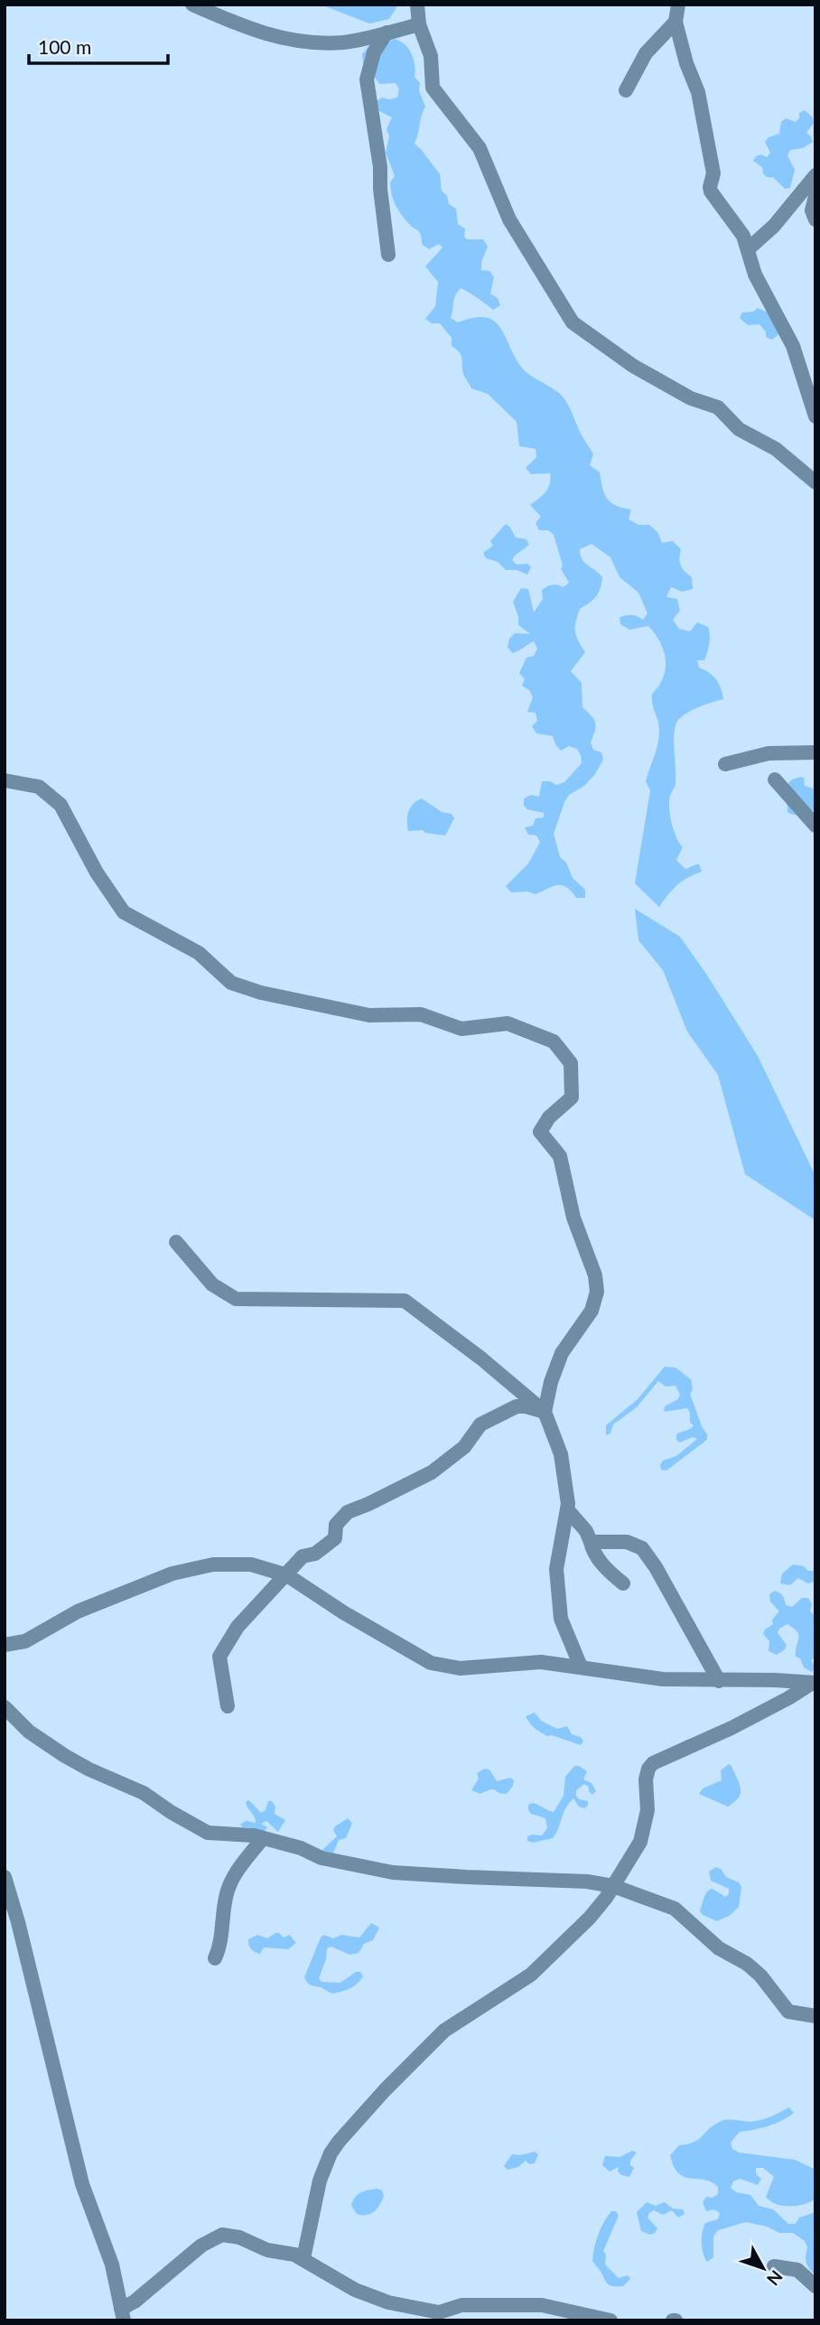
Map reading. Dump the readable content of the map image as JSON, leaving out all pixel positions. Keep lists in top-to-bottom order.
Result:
{
  "scale_bar": "100 m",
  "north": "bottom right"
}
